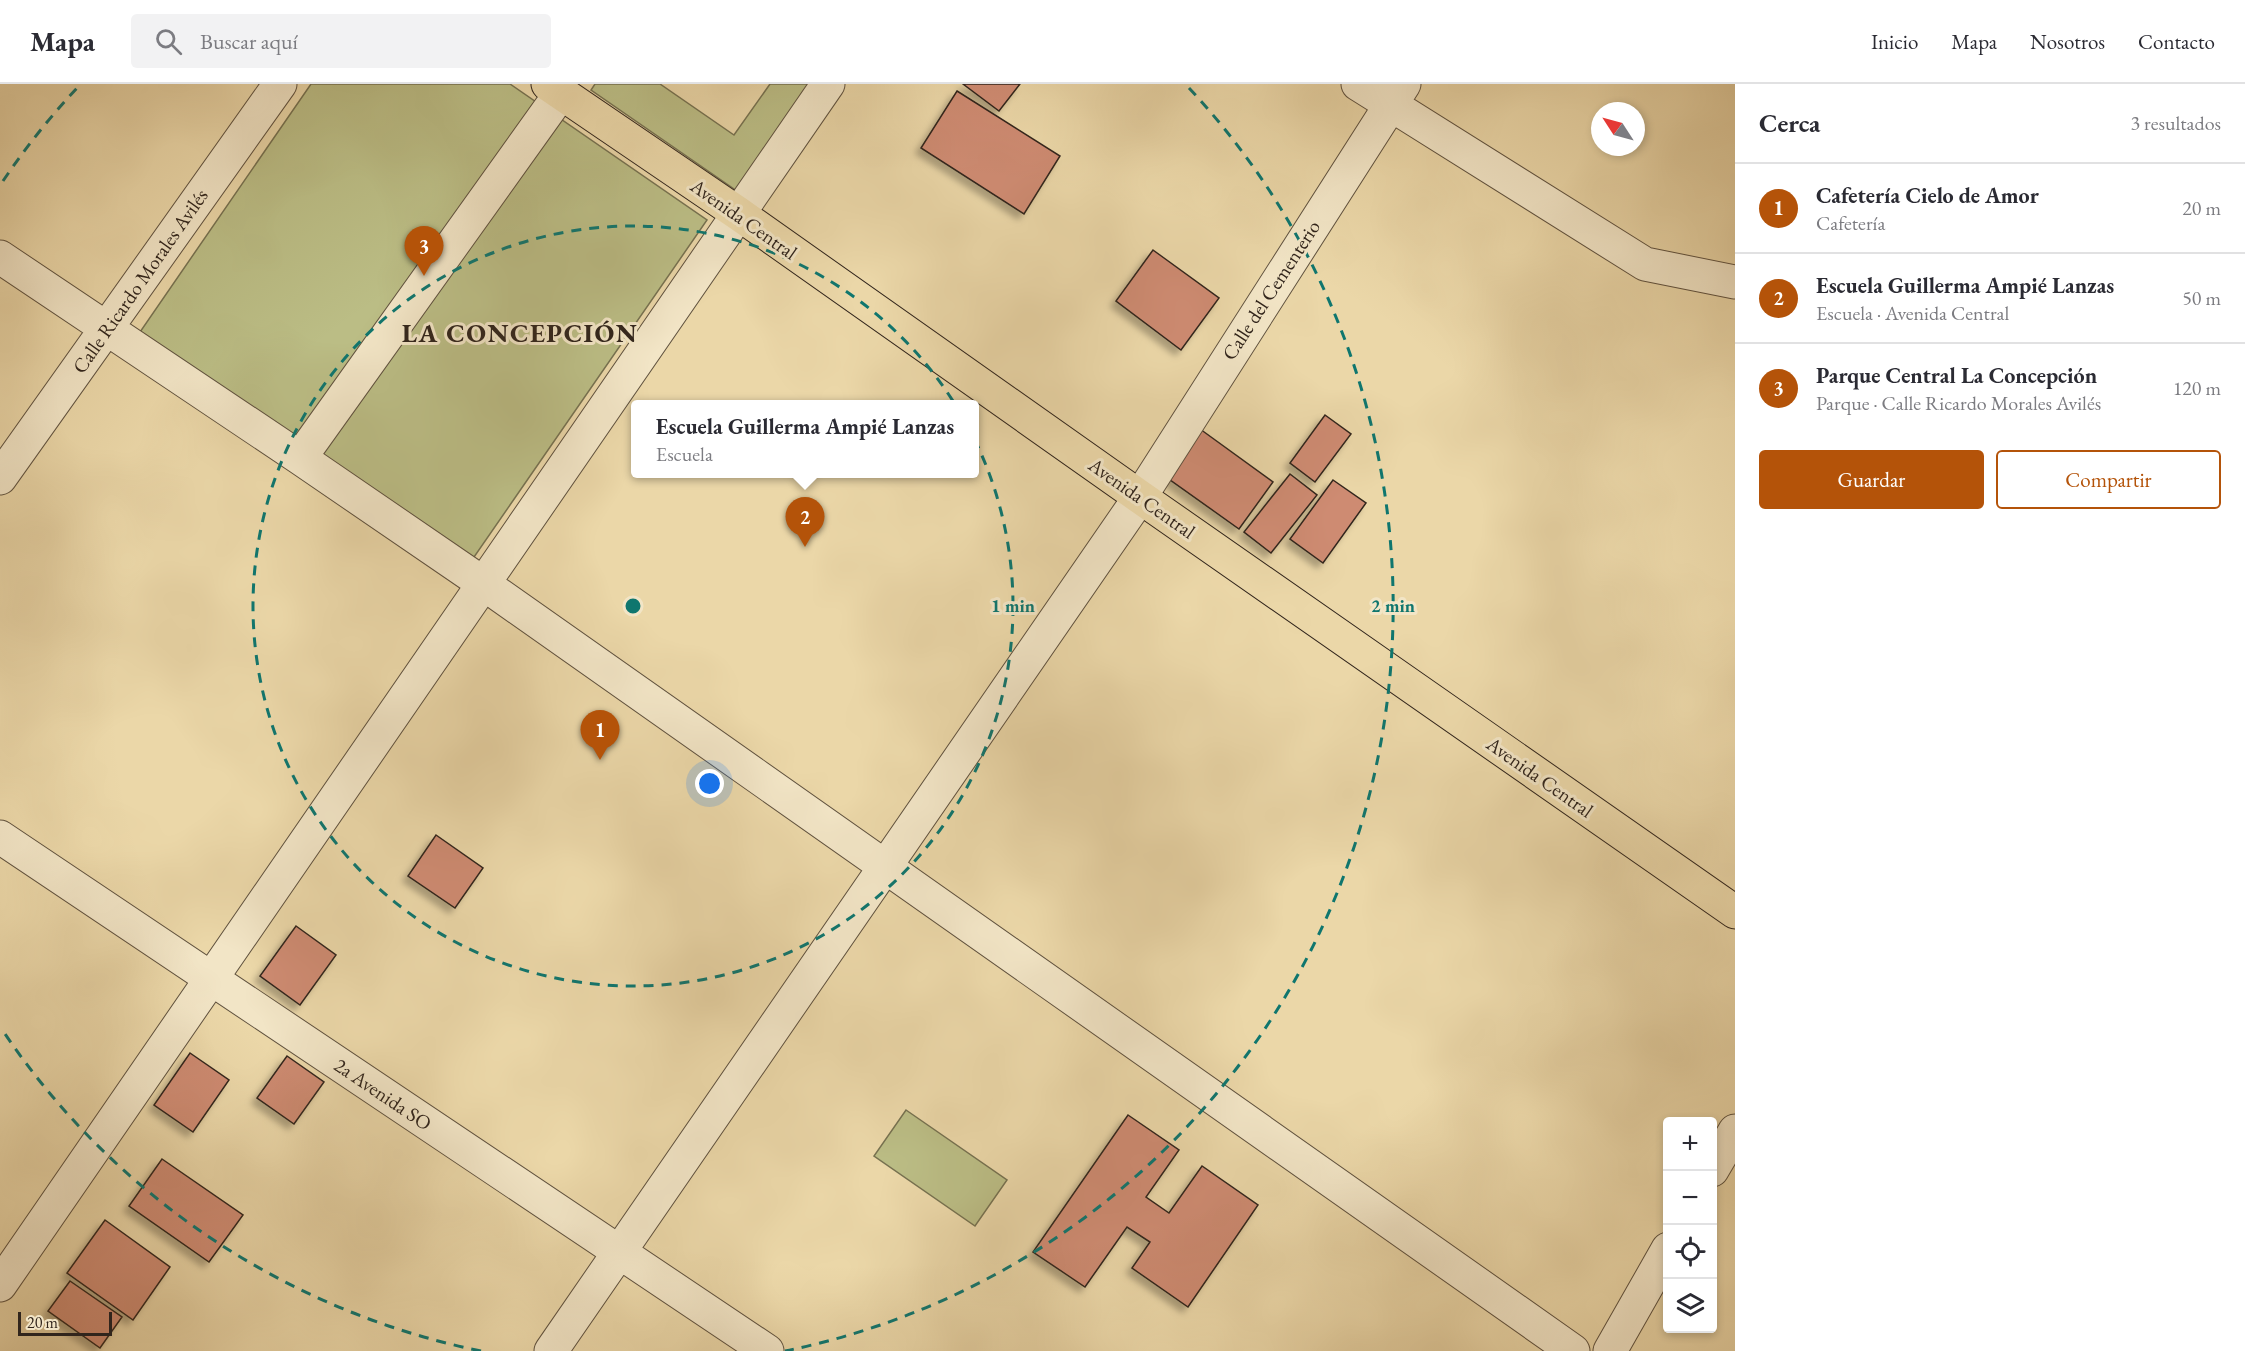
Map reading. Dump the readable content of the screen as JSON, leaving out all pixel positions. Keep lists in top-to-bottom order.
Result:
{
  "streets": {
    "main road": ["Avenida Central"],
    "street": ["Calle Ricardo Morales Avilés", "Calle del Cementerio", "2a Avenida SO"]
  },
  "crossings": [
    ["Avenida Central", "Calle del Cementerio"],
    ["Calle del Cementerio", "2a Avenida SO"]
  ],
  "districts": ["LA CONCEPCIÓN"],
  "scale_bar": "20 m",
  "north": "top left",
  "page": {
    "header": "Mapa",
    "search": "Buscar aquí",
    "nav": [
      "Inicio",
      "Mapa",
      "Nosotros",
      "Contacto"
    ],
    "heading": ["Cerca", "3 resultados"],
    "list": [
      {
        "mark": "1",
        "name": "Cafetería Cielo de Amor",
        "note": "Cafetería",
        "value": "20 m"
      },
      {
        "mark": "2",
        "name": "Escuela Guillerma Ampié Lanzas",
        "note": "Escuela · Avenida Central",
        "value": "50 m"
      },
      {
        "mark": "3",
        "name": "Parque Central La Concepción",
        "note": "Parque · Calle Ricardo Morales Avilés",
        "value": "120 m"
      }
    ],
    "pins": ["3", "2", "1"],
    "popup": ["Escuela Guillerma Ampié Lanzas", "Escuela"],
    "buttons": ["Guardar", "Compartir"],
    "map_buttons": ["+", "−"],
    "scale": "20 m"
  },
  "rings": ["1 min", "2 min"]
}
